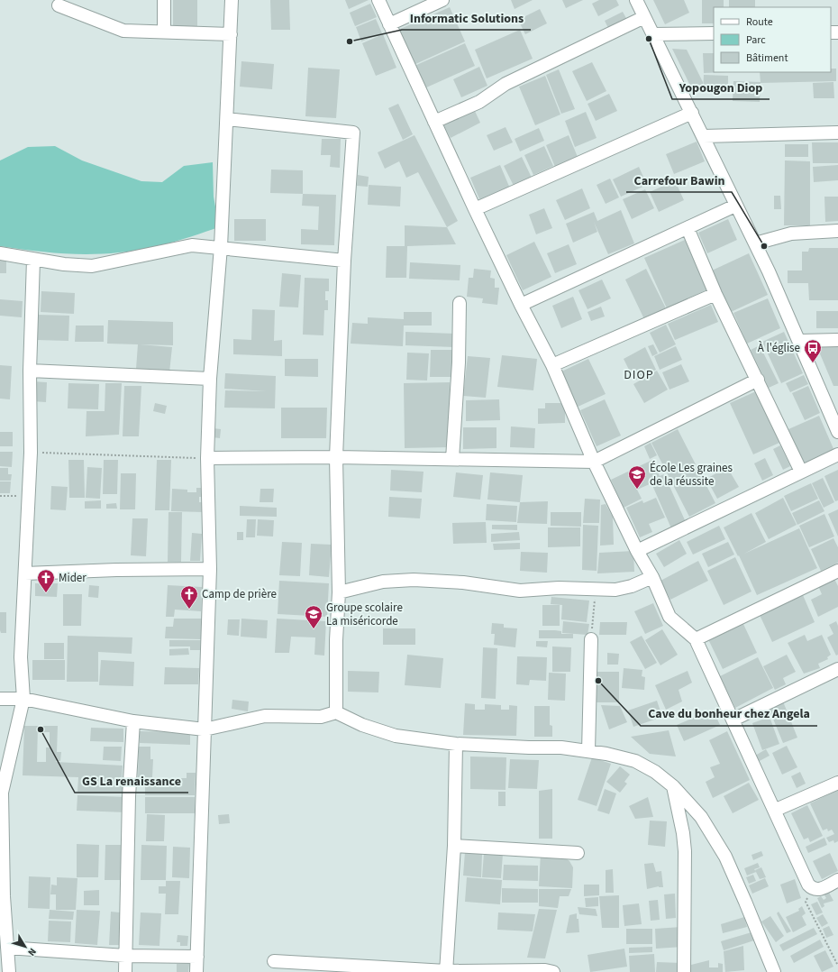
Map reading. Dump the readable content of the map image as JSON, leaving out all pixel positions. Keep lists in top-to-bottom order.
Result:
{
  "districts": ["DIOP"],
  "places": {
    "other": [
      "Yopougon Diop",
      "Informatic Solutions",
      "Carrefour Bawin",
      "Cave du bonheur chez Angela",
      "GS La renaissance"
    ],
    "bus stop": ["À l'église"],
    "school or university": ["École Les graines de la réussite", "Groupe scolaire La miséricorde"],
    "church": ["Mider", "Camp de prière"]
  },
  "legend": ["Route", "Parc", "Bâtiment"],
  "north": "bottom right"
}
